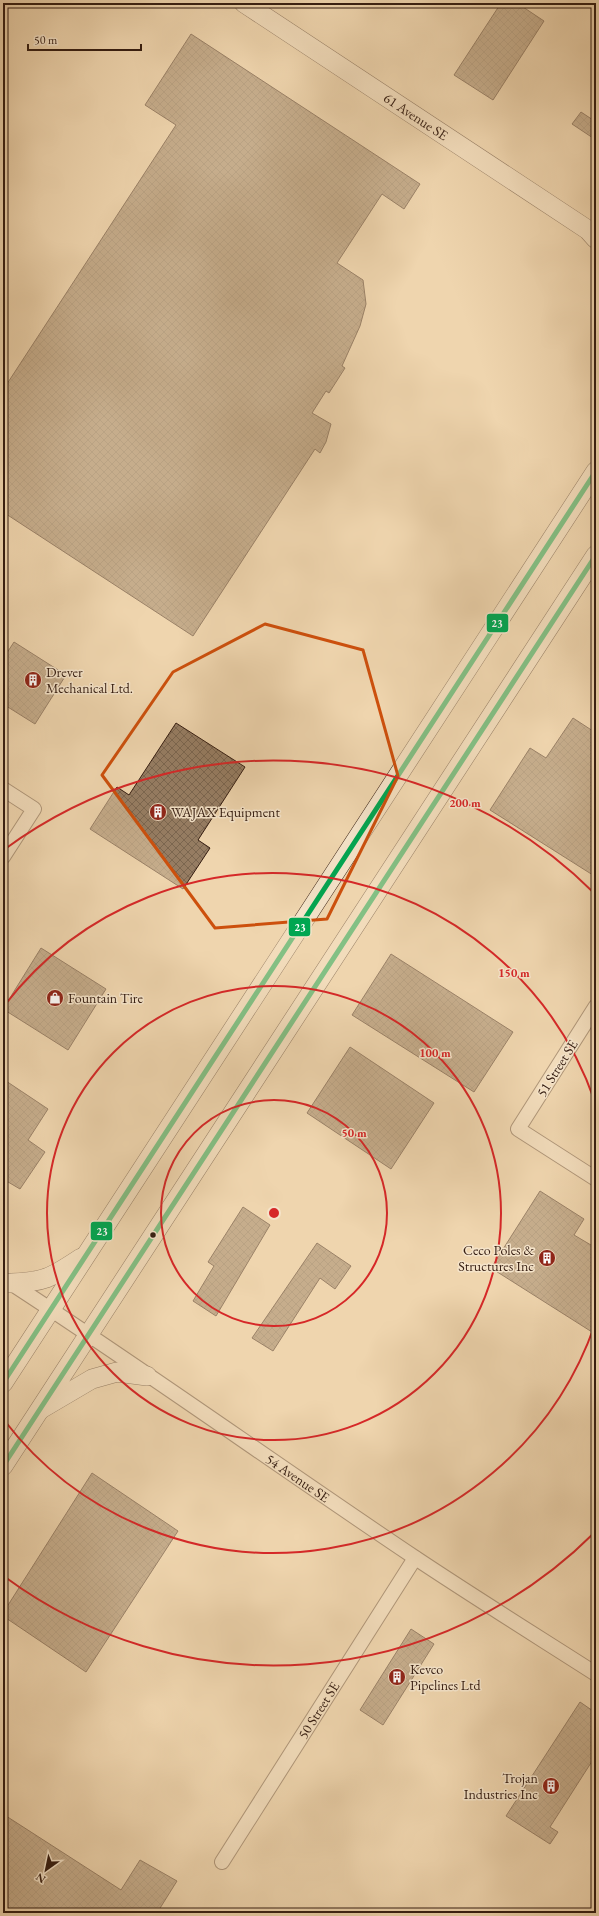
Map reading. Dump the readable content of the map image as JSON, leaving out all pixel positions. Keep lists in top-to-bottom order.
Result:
{
  "streets": {
    "main road": ["61 Avenue SE"],
    "street": ["51 Street SE", "54 Avenue SE", "50 Street SE"]
  },
  "crossings": [
    ["54 Avenue SE", "50 Street SE"]
  ],
  "places": {
    "building": [
      "Drever Mechanical Ltd.",
      "WAJAX Equipment",
      "Ceco Poles & Structures Inc",
      "Kevco Pipelines Ltd",
      "Trojan Industries Inc"
    ],
    "shop": ["Fountain Tire"]
  },
  "lines": ["transit line 23"],
  "scale_bar": "50 m",
  "north": "bottom left",
  "rings": [
    "200 m",
    "150 m",
    "100 m",
    "50 m"
  ]
}
